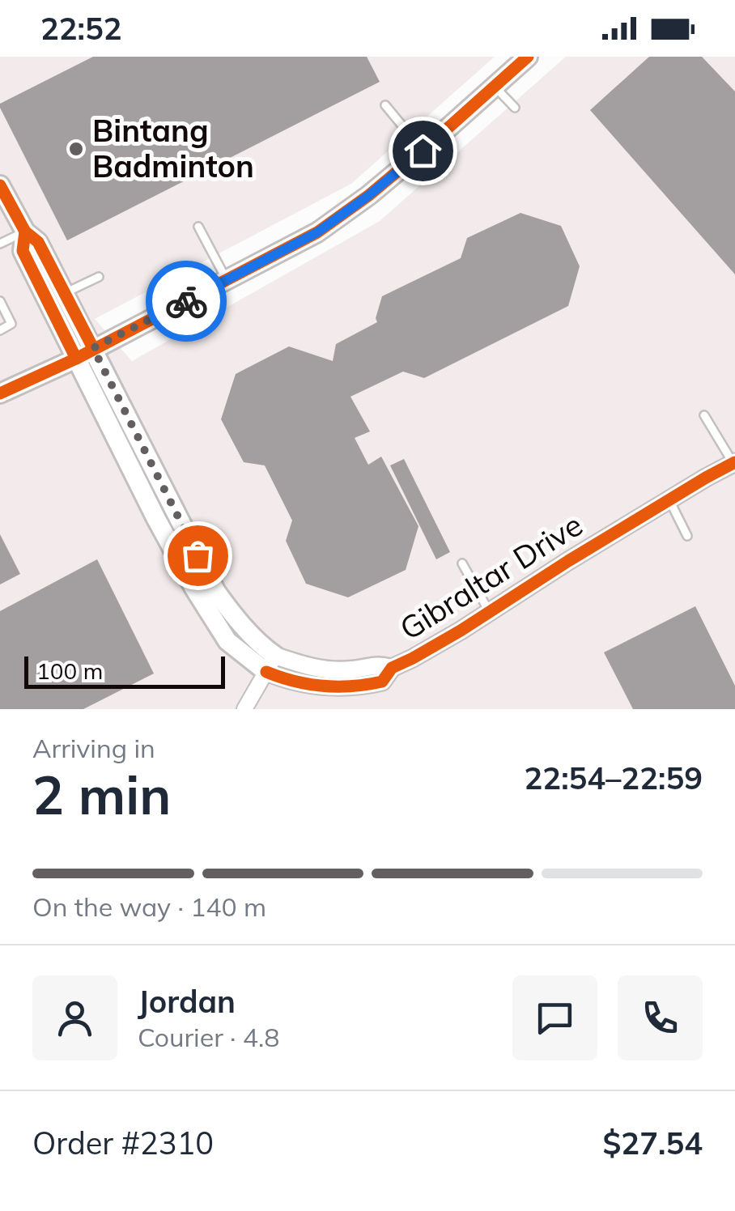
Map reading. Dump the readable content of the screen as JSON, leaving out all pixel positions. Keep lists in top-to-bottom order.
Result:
{
  "streets": {
    "street": ["Gibraltar Drive"]
  },
  "places": ["Bintang Badminton"],
  "scale_bar": "100 m",
  "page": {
    "status": "22:52",
    "scale": "100 m",
    "heading": ["2 min", "Arriving in", "22:54–22:59"],
    "panel": [
      "Jordan",
      "Courier · 4.8",
      "Order #2310",
      "$27.54"
    ],
    "bar": "On the way · 140 m"
  }
}
